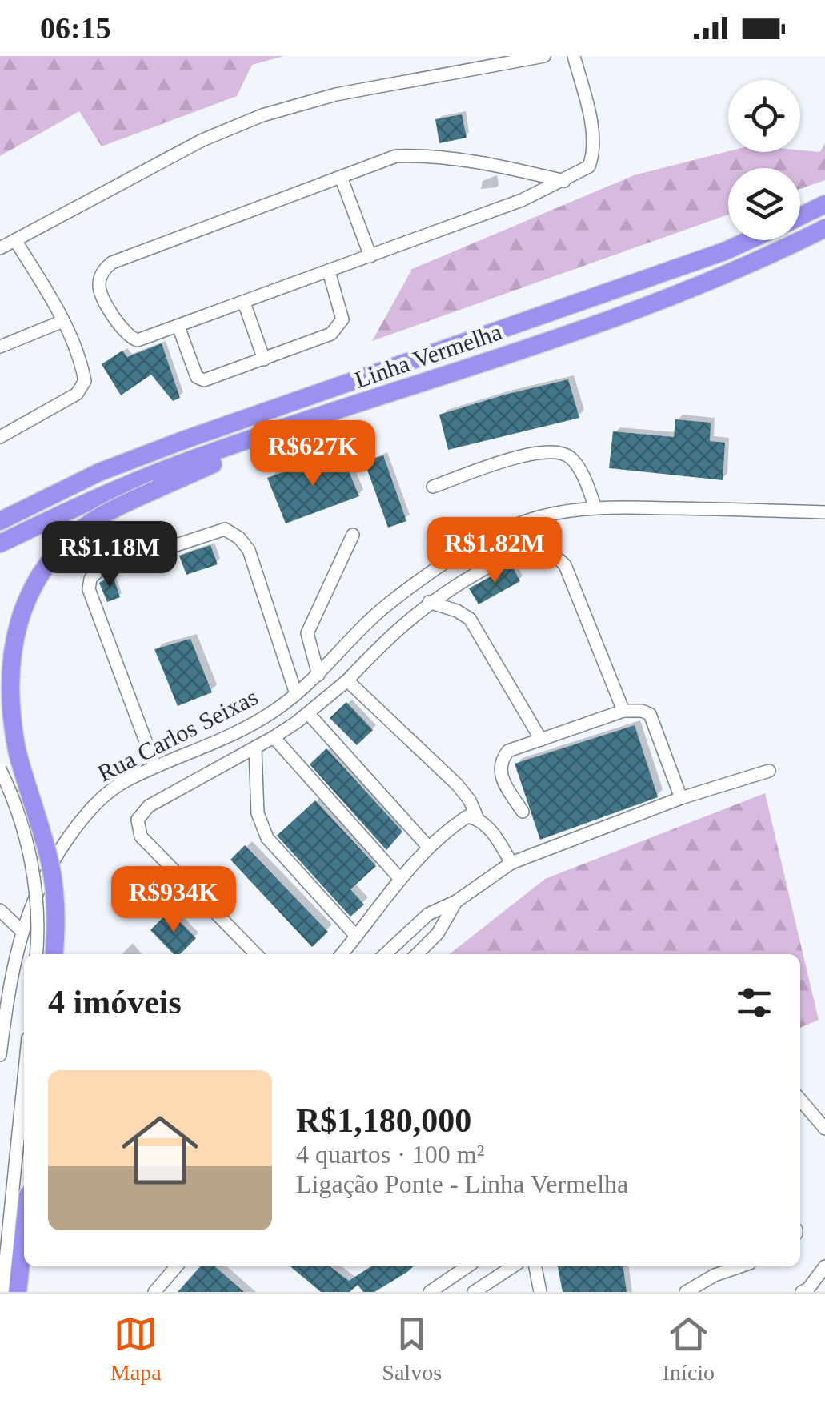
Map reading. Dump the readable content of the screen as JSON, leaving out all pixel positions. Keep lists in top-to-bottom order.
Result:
{
  "streets": {
    "highway": ["Linha Vermelha"],
    "street": ["Rua Carlos Seixas"]
  },
  "page": {
    "status": "06:15",
    "price": [
      "R$627K",
      "R$1.82M",
      "R$1.18M",
      "R$934K"
    ],
    "heading": "4 imóveis",
    "list": [
      {
        "name": "R$1,180,000",
        "note": "4 quartos · 100 m² · Ligação Ponte - Linha Vermelha"
      }
    ],
    "tabs": ["Mapa", "Salvos", "Início"]
  }
}
